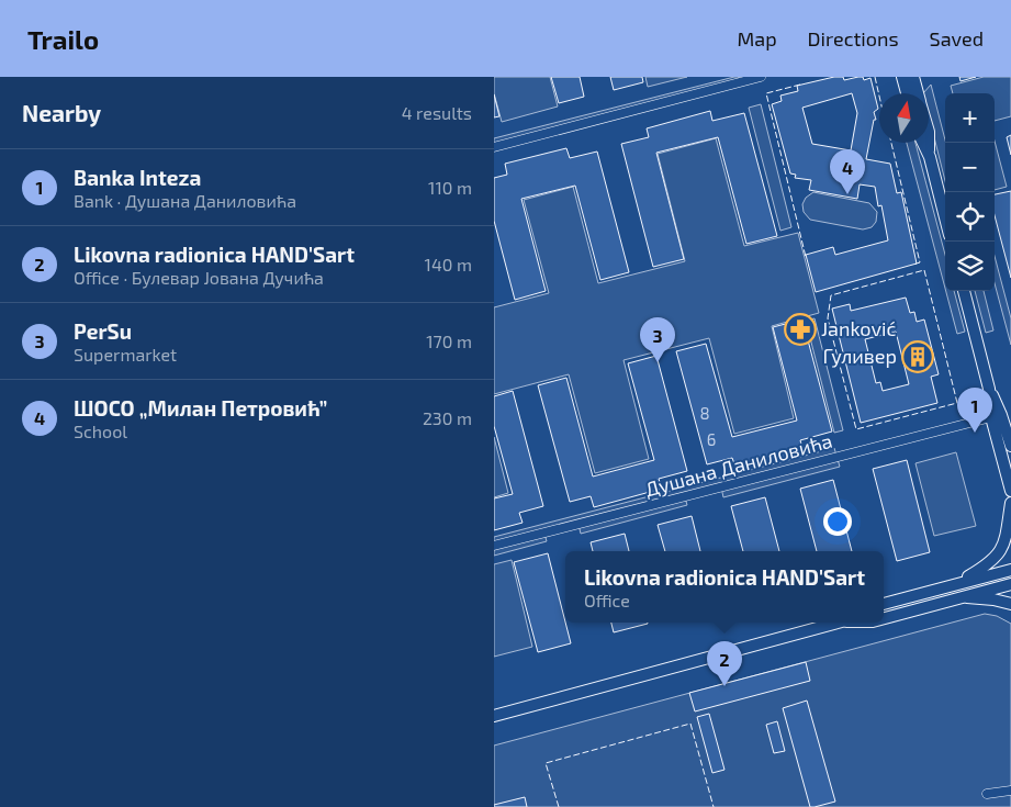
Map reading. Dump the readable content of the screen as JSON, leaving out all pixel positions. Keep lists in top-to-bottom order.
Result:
{
  "streets": {
    "street": ["Душана Даниловића"]
  },
  "places": {
    "pharmacy": ["Janković"],
    "building": ["Гуливер"]
  },
  "house_numbers": ["8", "6"],
  "north": "top",
  "page": {
    "header": "Trailo",
    "nav": ["Map", "Directions", "Saved"],
    "heading": ["Nearby", "4 results"],
    "map_buttons": ["+", "−"],
    "list": [
      {
        "mark": "1",
        "name": "Banka Inteza",
        "note": "Bank · Душана Даниловића",
        "value": "110 m"
      },
      {
        "mark": "2",
        "name": "Likovna radionica HAND'Sart",
        "note": "Office · Булевар Јована Дучића",
        "value": "140 m"
      },
      {
        "mark": "3",
        "name": "PerSu",
        "note": "Supermarket",
        "value": "170 m"
      },
      {
        "mark": "4",
        "name": "ШОСО „Милан Петровић”",
        "note": "School",
        "value": "230 m"
      }
    ],
    "pins": [
      "4",
      "3",
      "1",
      "2"
    ],
    "popup": ["Likovna radionica HAND'Sart", "Office"]
  }
}
